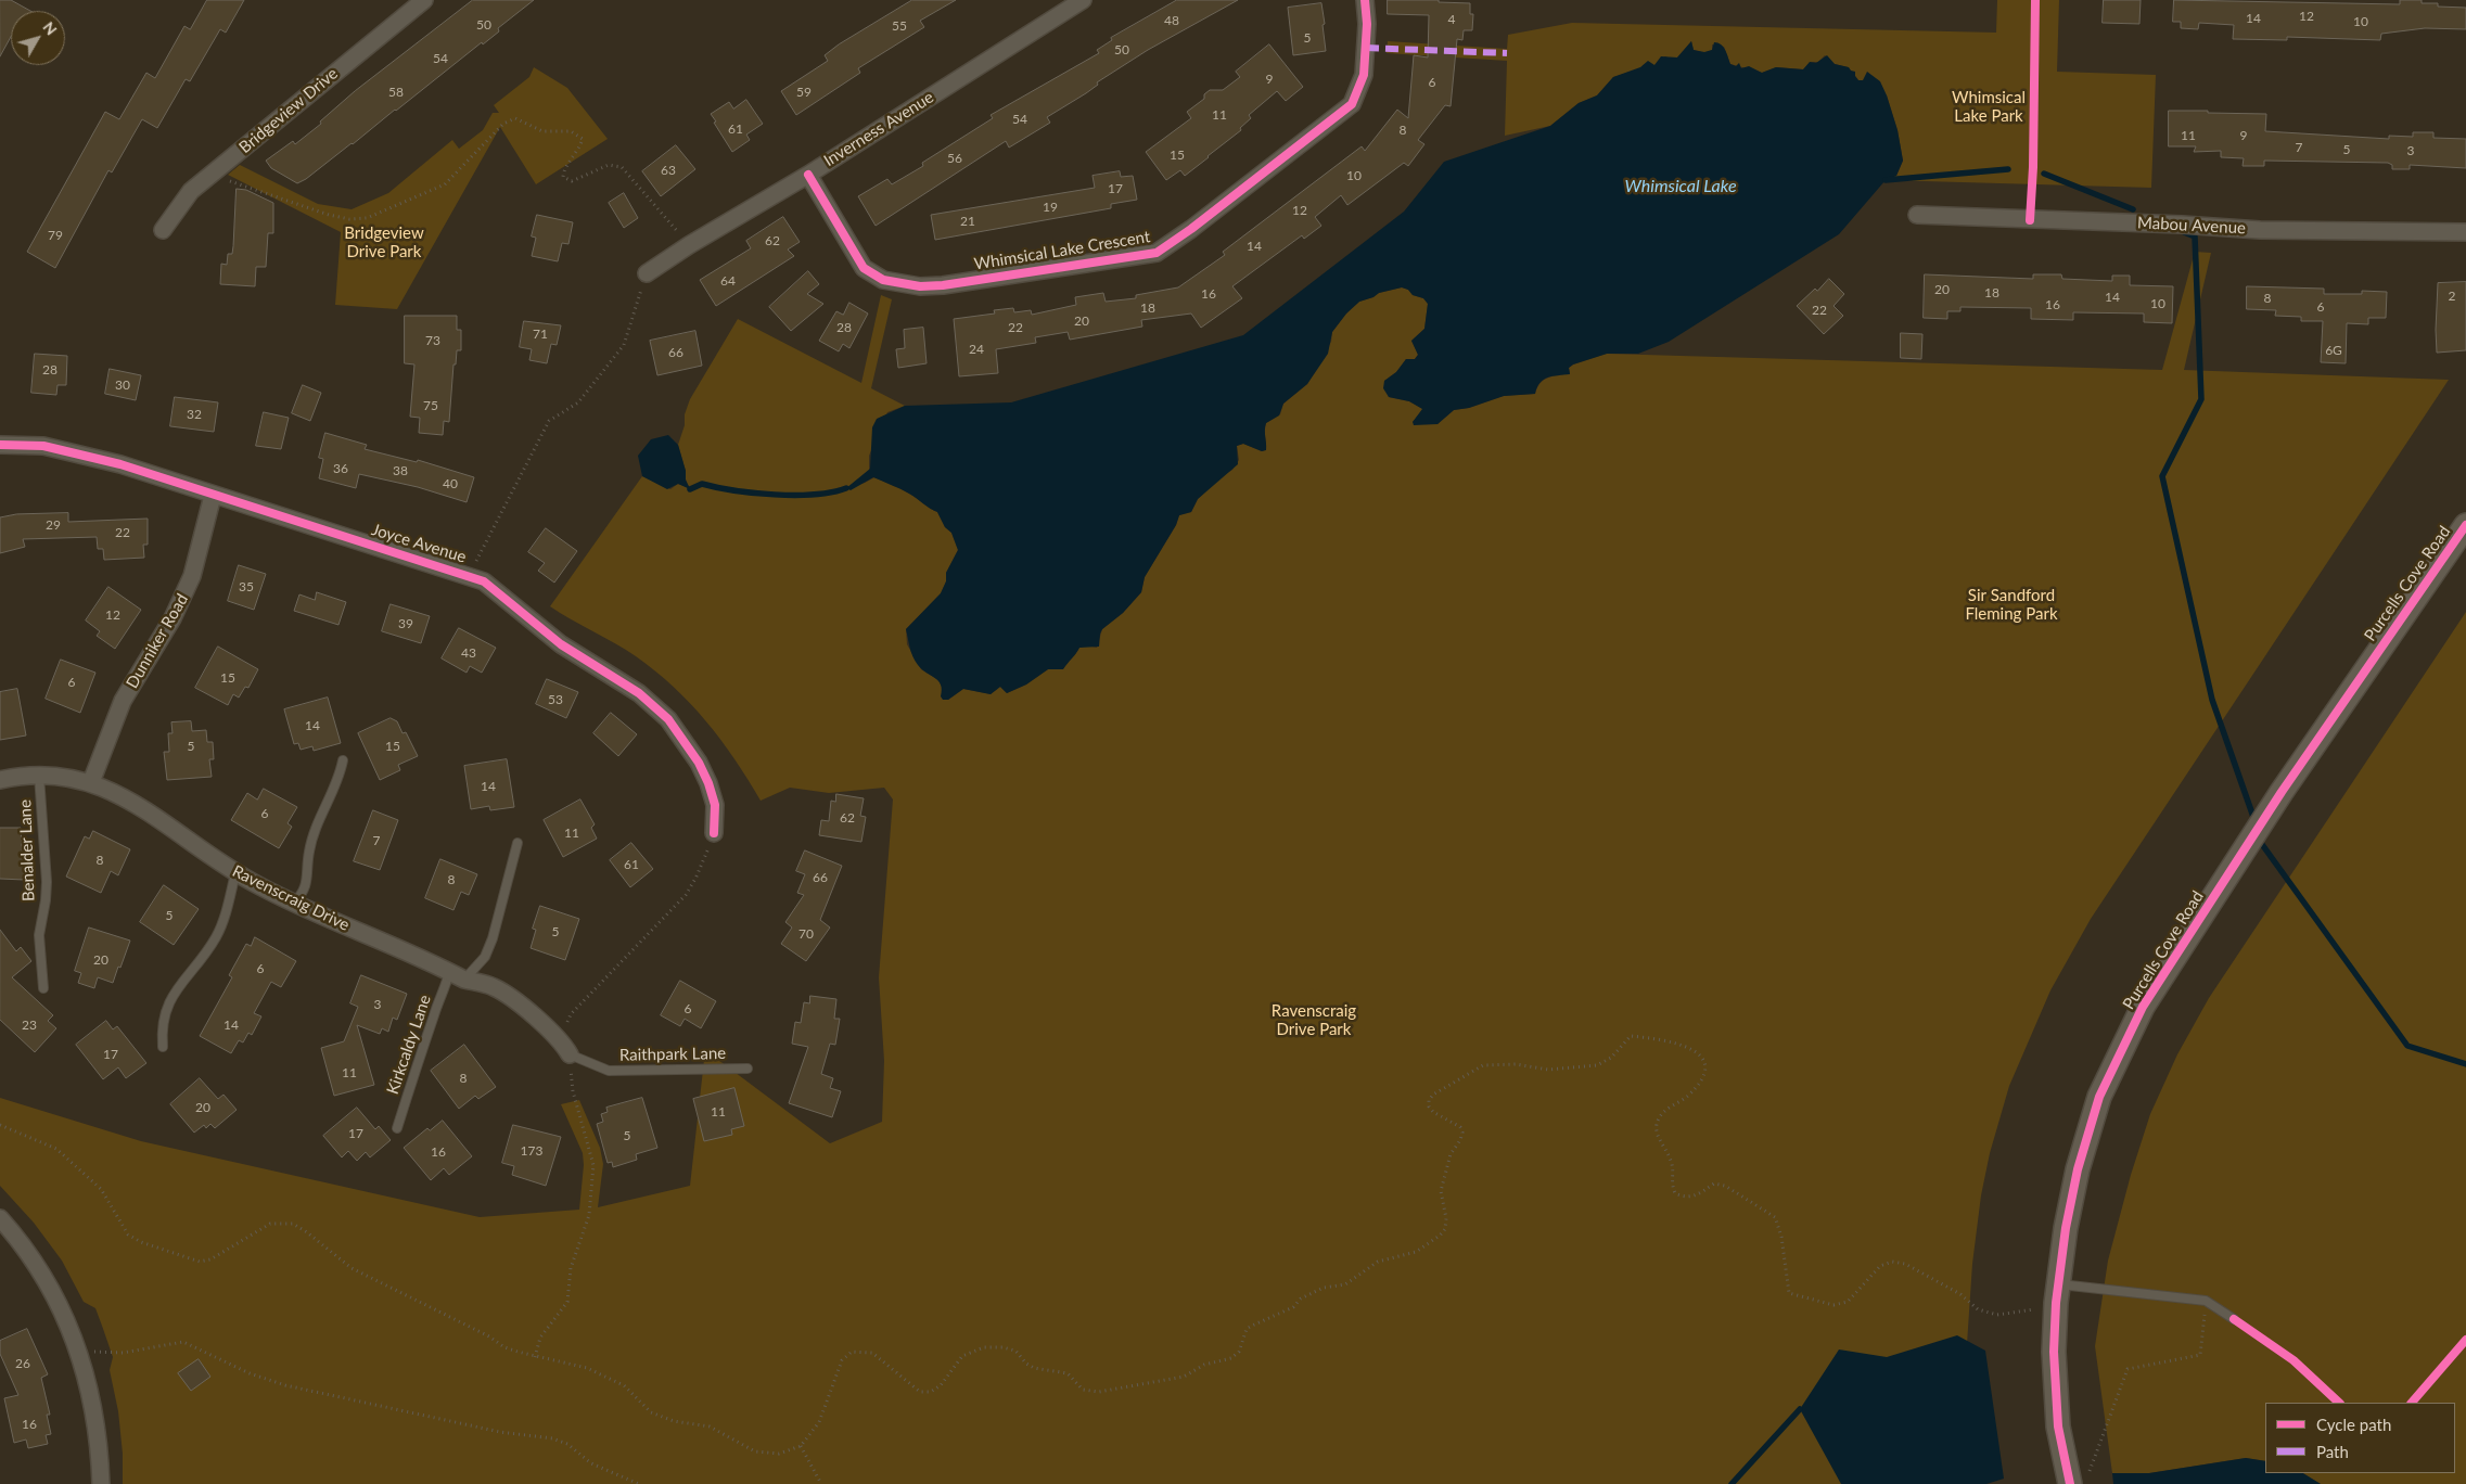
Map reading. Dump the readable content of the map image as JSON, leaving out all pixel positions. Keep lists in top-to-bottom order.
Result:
{
  "streets": {
    "main road": ["Purcells Cove Road"],
    "street": [
      "Bridgeview Drive",
      "Inverness Avenue",
      "Mabou Avenue",
      "Whimsical Lake Crescent",
      "Joyce Avenue",
      "Dunniker Road",
      "Ravenscraig Drive"
    ],
    "lane": ["Benalder Lane", "Kirkcaldy Lane", "Raithpark Lane"]
  },
  "crossings": [
    ["Inverness Avenue", "Whimsical Lake Crescent"],
    ["Joyce Avenue", "Dunniker Road"],
    ["Dunniker Road", "Ravenscraig Drive"],
    ["Benalder Lane", "Ravenscraig Drive"],
    ["Ravenscraig Drive", "Kirkcaldy Lane"],
    ["Ravenscraig Drive", "Raithpark Lane"]
  ],
  "water": ["Whimsical Lake"],
  "parks": [
    "Whimsical Lake Park",
    "Bridgeview Drive Park",
    "Sir Sandford Fleming Park",
    "Ravenscraig Drive Park"
  ],
  "house_numbers": [
    "12",
    "14",
    "4",
    "48",
    "10",
    "50",
    "55",
    "5",
    "50",
    "54",
    "9",
    "6",
    "58",
    "59",
    "11",
    "54",
    "61",
    "8",
    "11",
    "9",
    "7",
    "5",
    "3",
    "15",
    "56",
    "63",
    "10",
    "17",
    "19",
    "12",
    "21",
    "79",
    "62",
    "14",
    "64",
    "20",
    "18",
    "16",
    "2",
    "14",
    "8",
    "10",
    "16",
    "6",
    "18",
    "22",
    "20",
    "28",
    "22",
    "71",
    "73",
    "24",
    "6G",
    "66",
    "28",
    "30",
    "75",
    "32",
    "36",
    "38",
    "40",
    "29",
    "22",
    "35",
    "12",
    "39",
    "43",
    "15",
    "6",
    "53",
    "14",
    "5",
    "15",
    "14",
    "6",
    "62",
    "11",
    "7",
    "8",
    "61",
    "66",
    "8",
    "5",
    "5",
    "70",
    "20",
    "6",
    "3",
    "6",
    "23",
    "14",
    "17",
    "11",
    "8",
    "20",
    "11",
    "17",
    "5",
    "173",
    "16",
    "26",
    "16"
  ],
  "legend": ["Cycle path", "Path"],
  "north": "top right"
}
